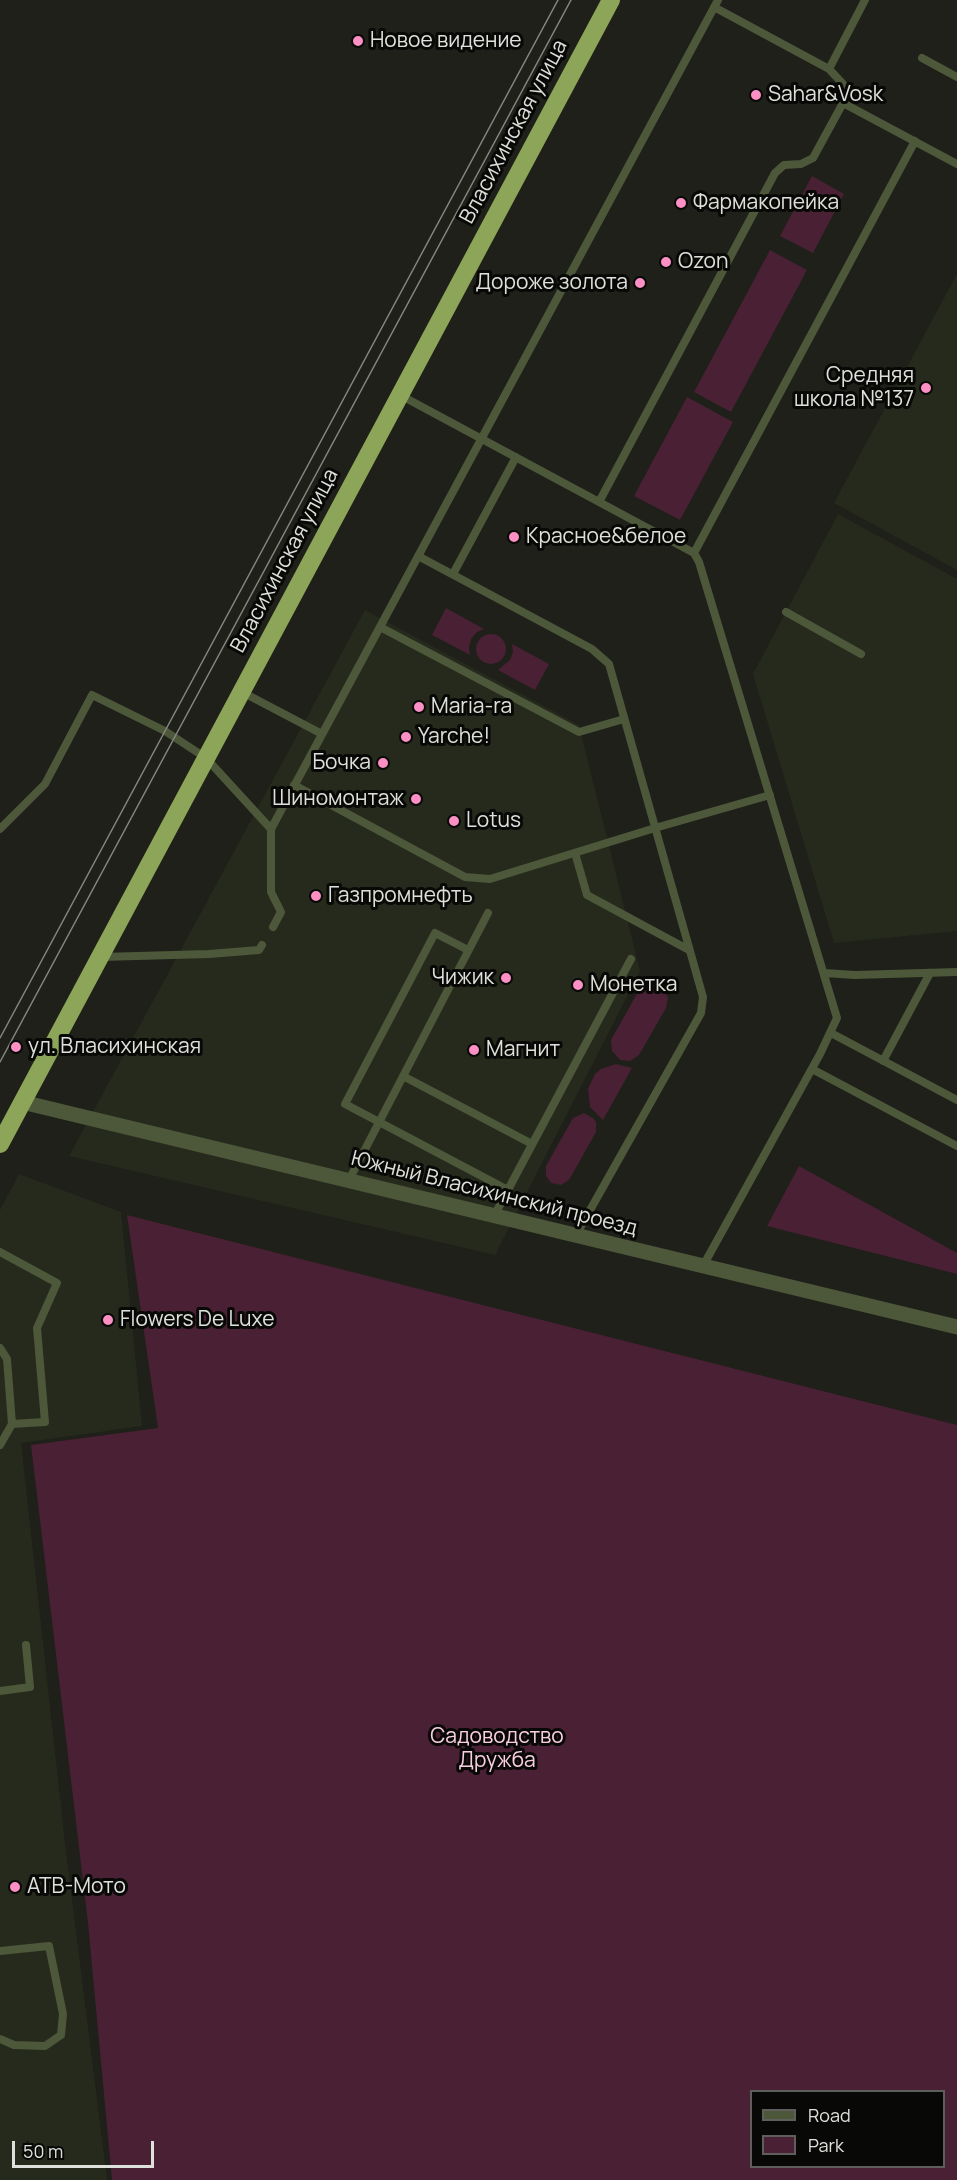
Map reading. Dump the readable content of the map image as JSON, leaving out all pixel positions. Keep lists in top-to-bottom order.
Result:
{
  "streets": {
    "highway": ["Власихинская улица"],
    "street": ["Южный Власихинский проезд"]
  },
  "crossings": [
    ["Власихинская улица", "Южный Власихинский проезд"]
  ],
  "parks": ["Садоводство Дружба"],
  "places": [
    "Новое видение",
    "Sahar&Vosk",
    "Фармакопейка",
    "Ozon",
    "Дороже золота",
    "Средняя школа №137",
    "Красное&белое",
    "Maria-ra",
    "Yarche!",
    "Бочка",
    "Шиномонтаж",
    "Lotus",
    "Газпромнефть",
    "Чижик",
    "Монетка",
    "ул. Власихинская",
    "Магнит",
    "Flowers De Luxe",
    "АТВ-Мото"
  ],
  "legend": ["Road", "Park"],
  "scale_bar": "50 m"
}
